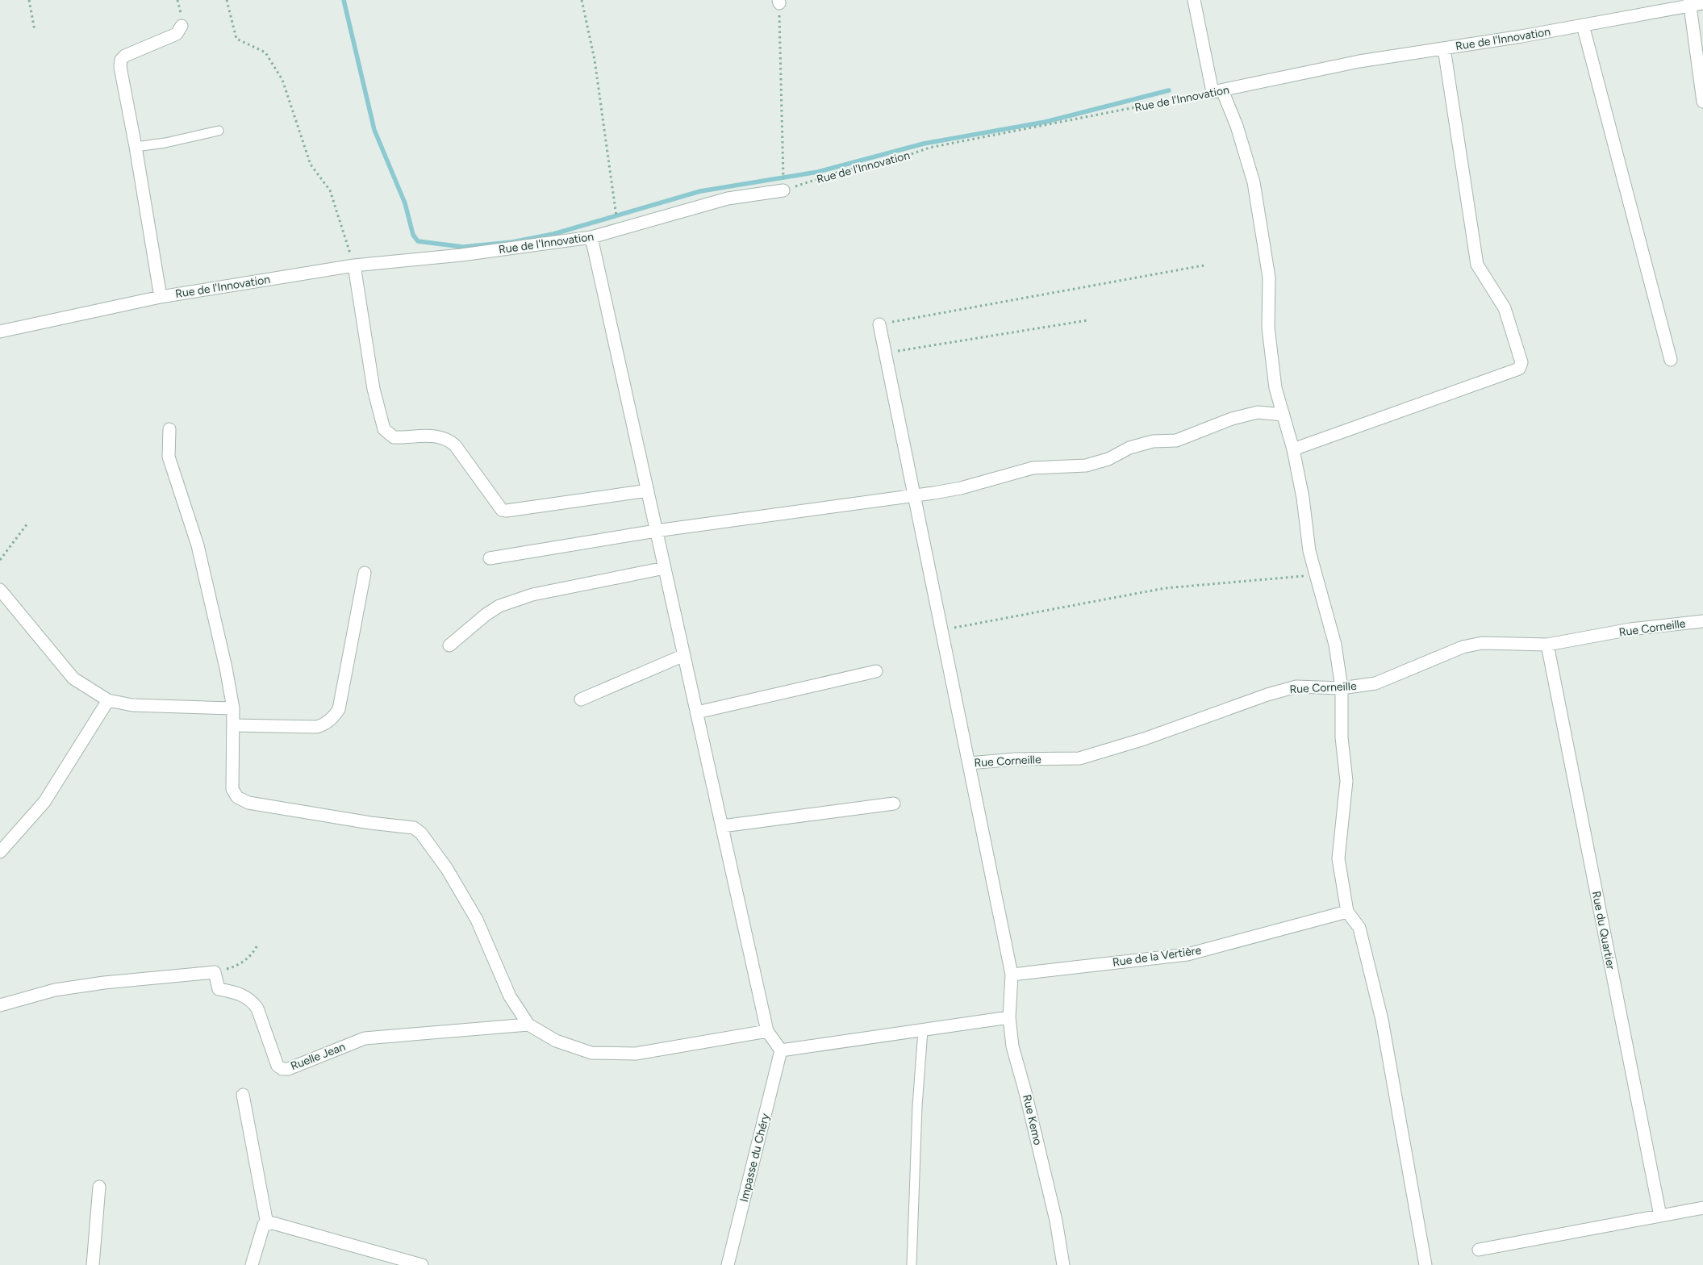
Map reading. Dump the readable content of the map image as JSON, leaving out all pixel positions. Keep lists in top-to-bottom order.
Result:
{
  "streets": {
    "street": [
      "Rue de l'Innovation",
      "Rue Corneille",
      "Rue du Quartier",
      "Rue de la Vertière",
      "Ruelle Jean",
      "Rue Kemo",
      "Impasse du Chéry"
    ]
  },
  "crossings": [
    ["Rue Corneille", "Rue du Quartier"],
    ["Rue Corneille", "Rue Kemo"],
    ["Rue de la Vertière", "Rue Kemo"]
  ]
}
